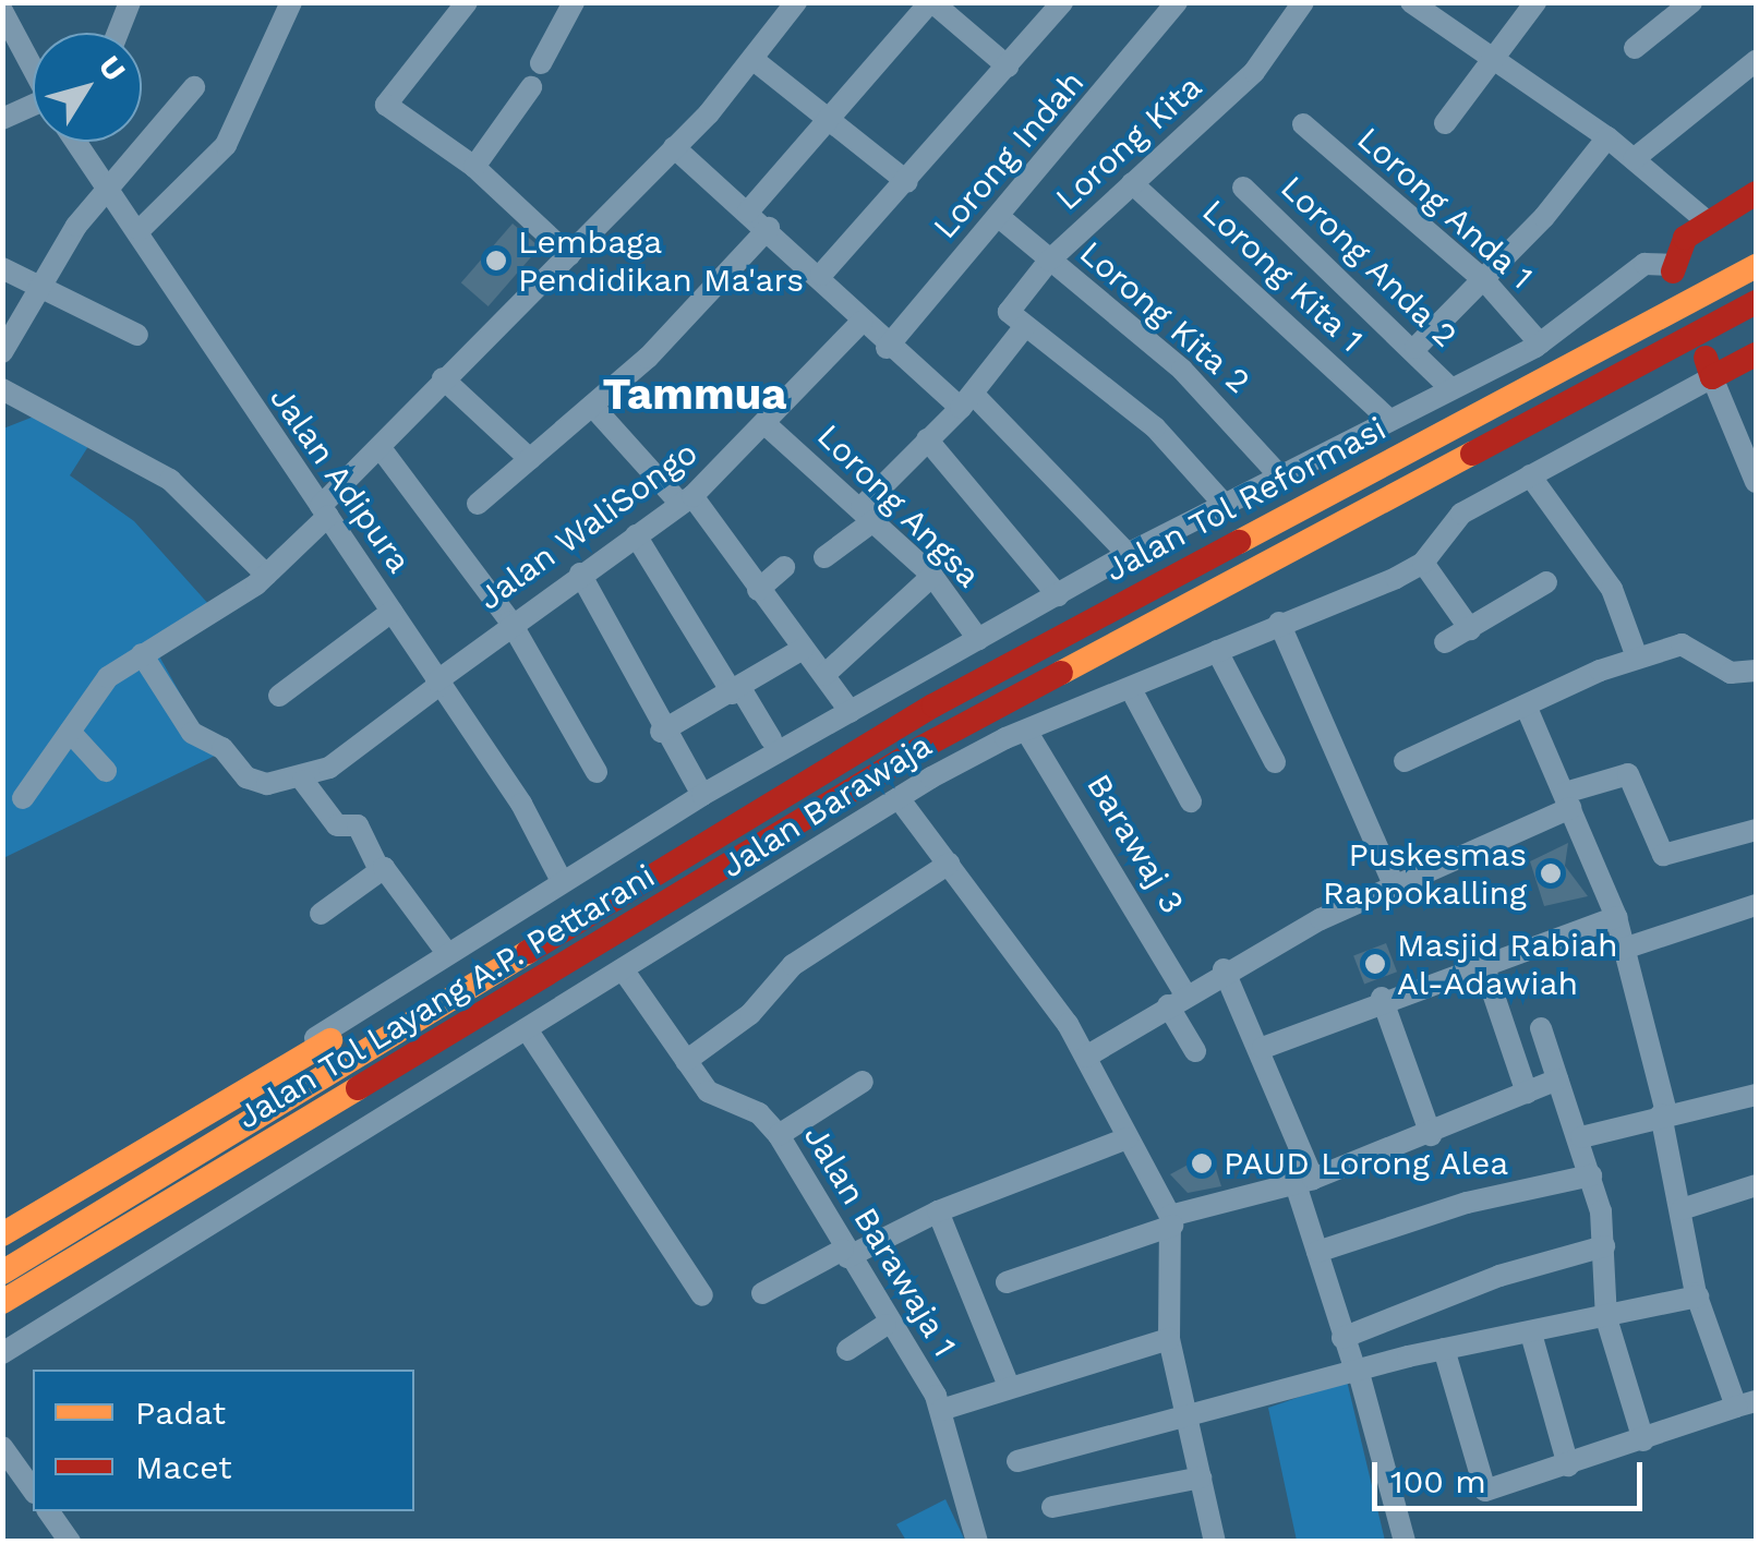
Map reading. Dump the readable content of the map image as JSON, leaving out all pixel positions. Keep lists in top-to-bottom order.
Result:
{
  "streets": {
    "main road": ["Jalan Tol Reformasi", "Jalan Tol Layang A.P. Pettarani"],
    "street": [
      "Lorong Kita",
      "Lorong Indah",
      "Lorong Anda 1",
      "Lorong Anda 2",
      "Lorong Kita 1",
      "Lorong Kita 2",
      "Jalan Adipura",
      "Lorong Angsa",
      "Jalan WaliSongo",
      "Jalan Barawaja",
      "Barawaj 3",
      "Jalan Barawaja 1"
    ]
  },
  "crossings": [
    ["Lorong Kita", "Lorong Kita 1"],
    ["Lorong Kita", "Lorong Kita 2"],
    ["Lorong Indah", "Lorong Kita 2"],
    ["Jalan Adipura", "Jalan WaliSongo"],
    ["Jalan Tol Reformasi", "Jalan Tol Layang A.P. Pettarani"],
    ["Lorong Angsa", "Jalan WaliSongo"],
    ["Jalan Barawaja", "Barawaj 3"],
    ["Jalan Barawaja", "Jalan Barawaja 1"]
  ],
  "districts": ["Tammua"],
  "places": [
    "Lembaga Pendidikan Ma'ars",
    "Puskesmas Rappokalling",
    "Masjid Rabiah Al-Adawiah",
    "PAUD Lorong Alea"
  ],
  "legend": ["Padat", "Macet"],
  "scale_bar": "100 m",
  "north": "top right"
}
